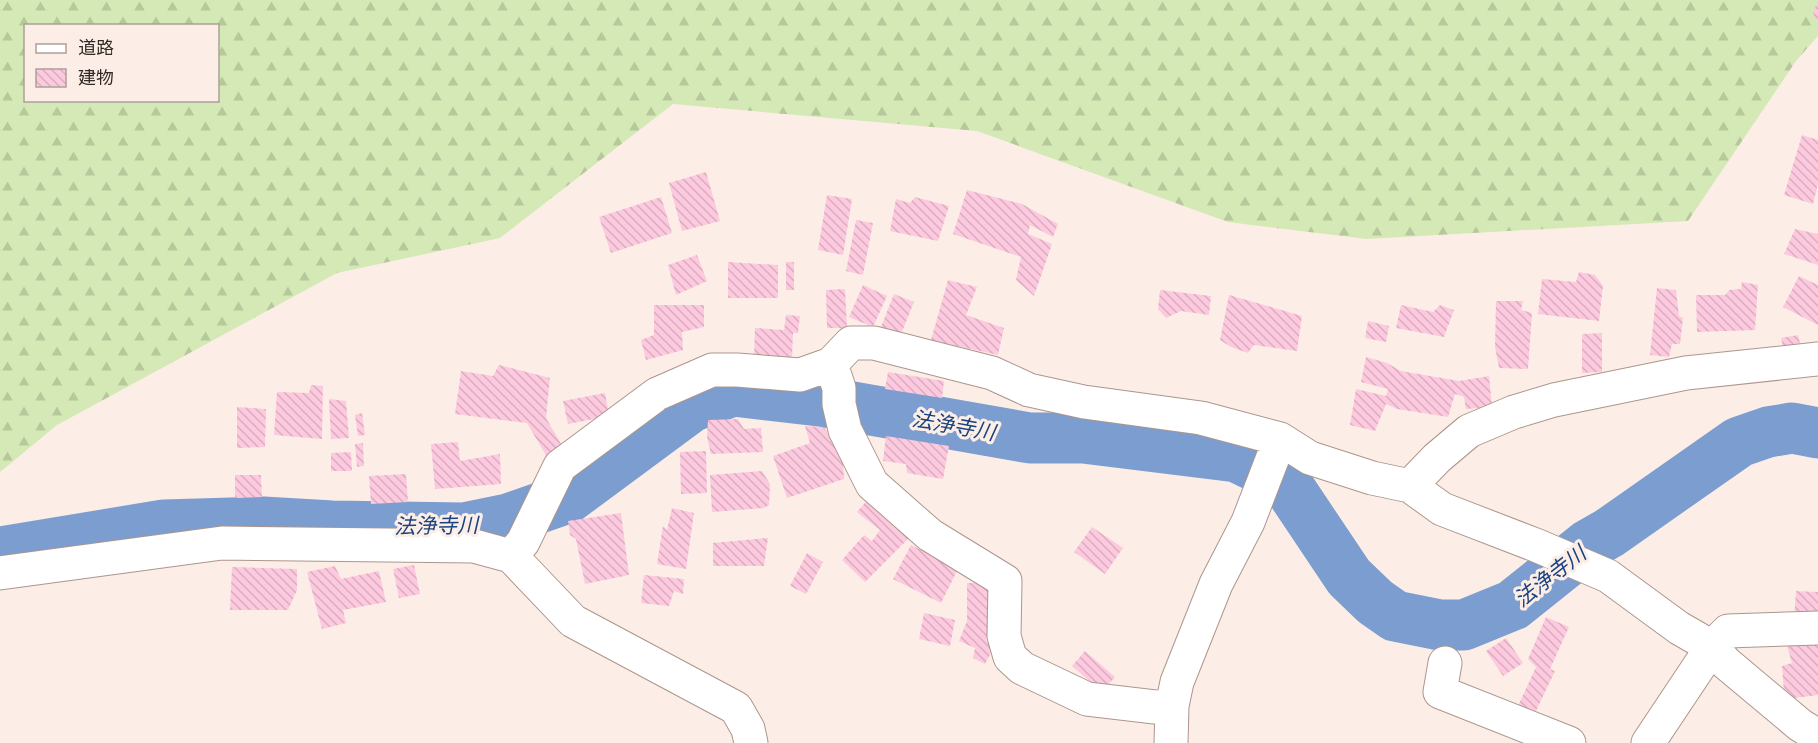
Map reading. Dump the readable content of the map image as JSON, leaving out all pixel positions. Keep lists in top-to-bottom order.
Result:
{
  "water": ["法浄寺川"],
  "legend": ["道路", "建物"]
}
